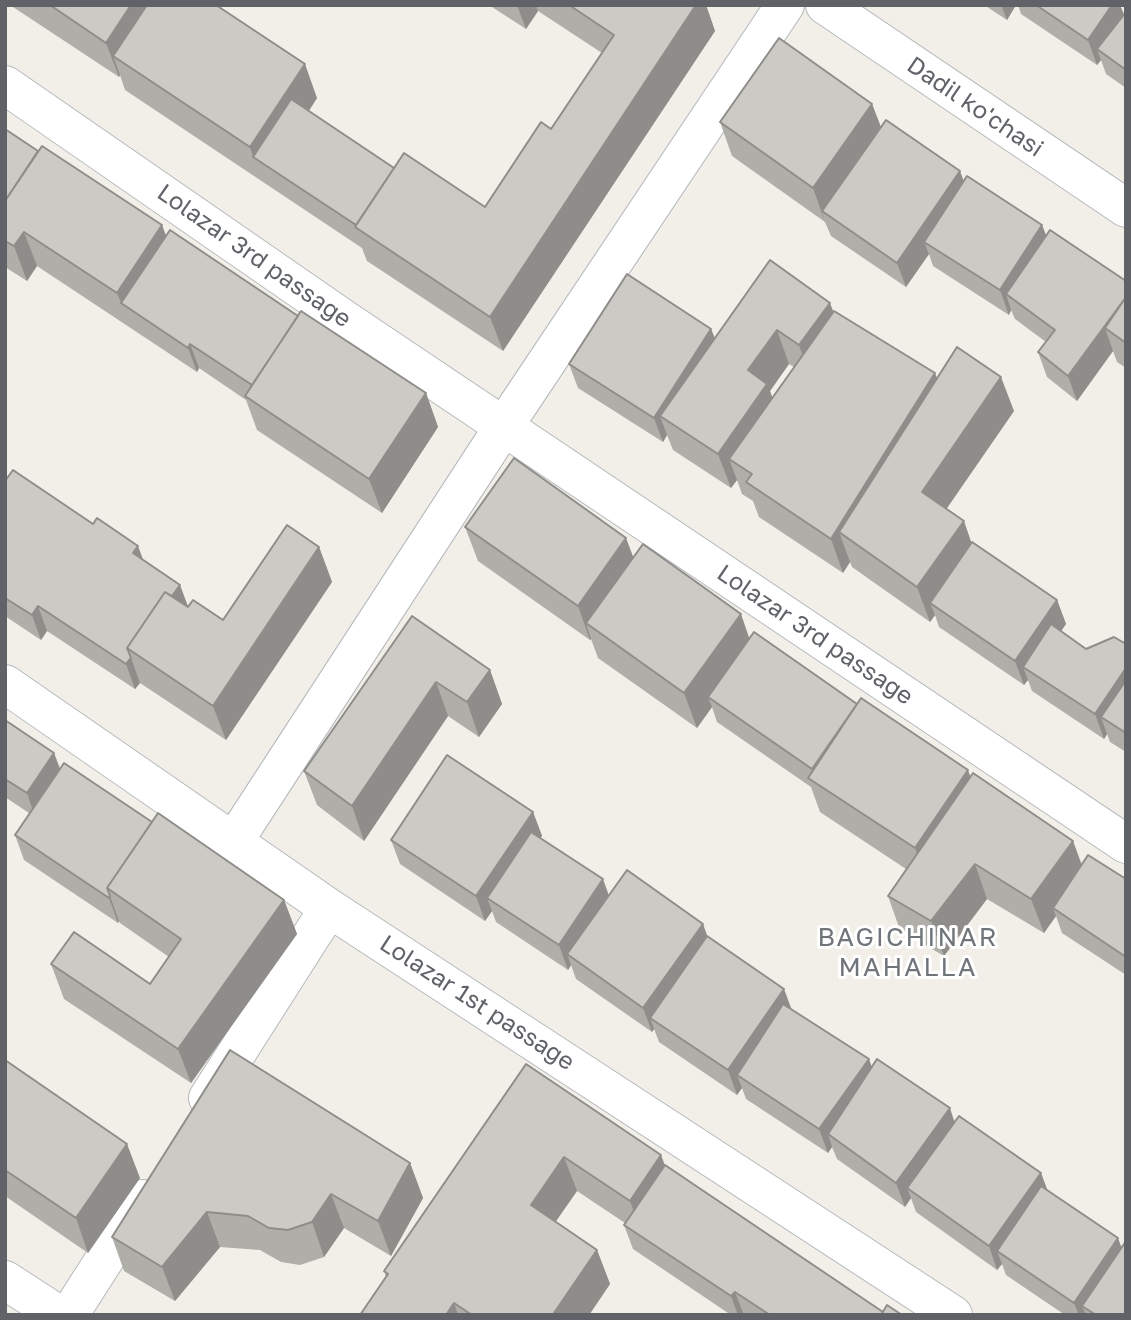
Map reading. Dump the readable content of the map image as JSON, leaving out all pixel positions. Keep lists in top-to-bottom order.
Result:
{
  "streets": {
    "street": ["Dadil ko'chasi", "Lolazar 3rd passage", "Lolazar 1st passage"]
  },
  "districts": ["BAGICHINAR MAHALLA"]
}
